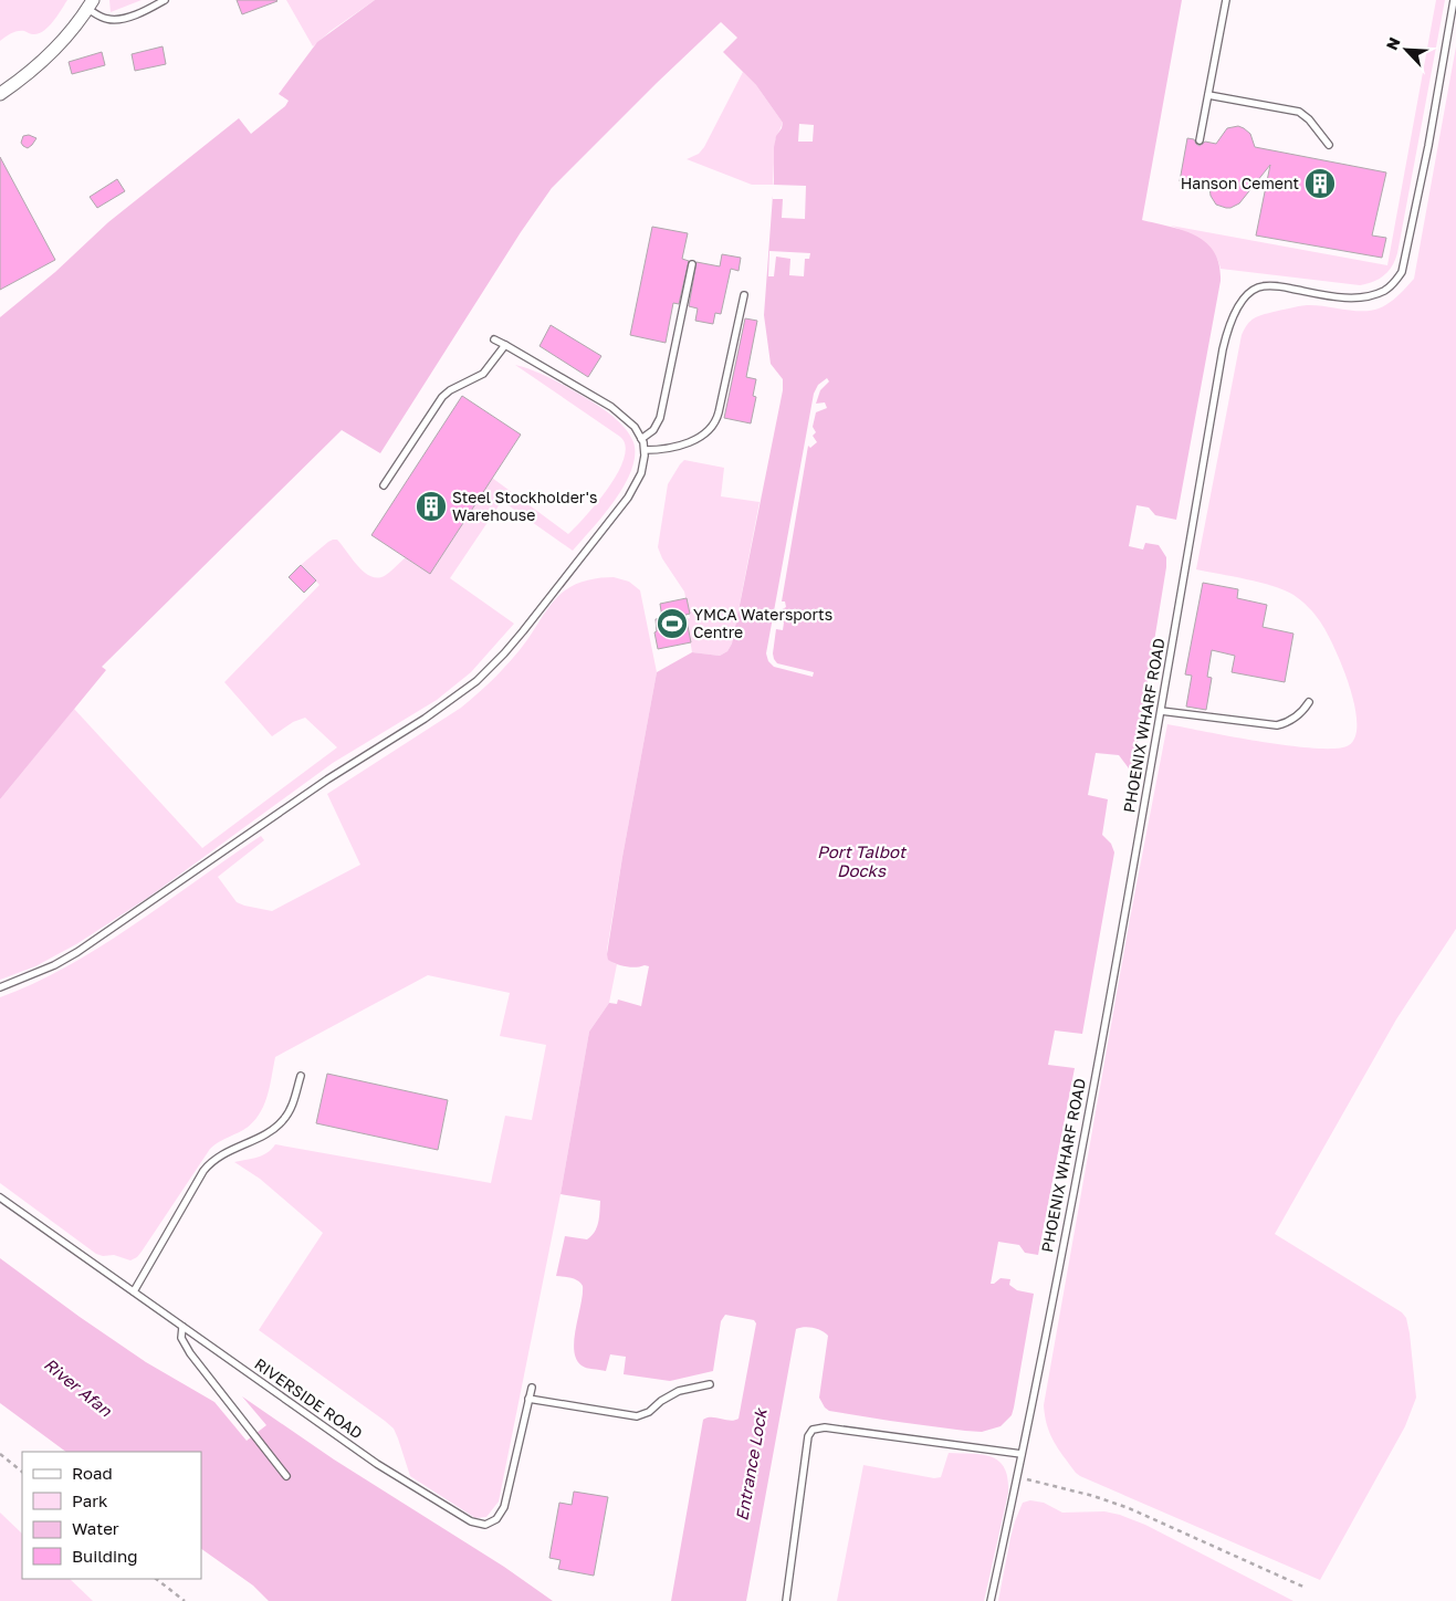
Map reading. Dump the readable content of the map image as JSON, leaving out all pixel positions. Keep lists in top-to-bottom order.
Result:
{
  "streets": {
    "lane": ["PHOENIX WHARF ROAD", "RIVERSIDE ROAD"]
  },
  "water": ["Port Talbot Docks", "River Afan", "Entrance Lock"],
  "places": {
    "building": ["Hanson Cement", "Steel Stockholder's Warehouse"],
    "sports": ["YMCA Watersports Centre"]
  },
  "legend": [
    "Road",
    "Park",
    "Water",
    "Building"
  ],
  "north": "top left"
}
